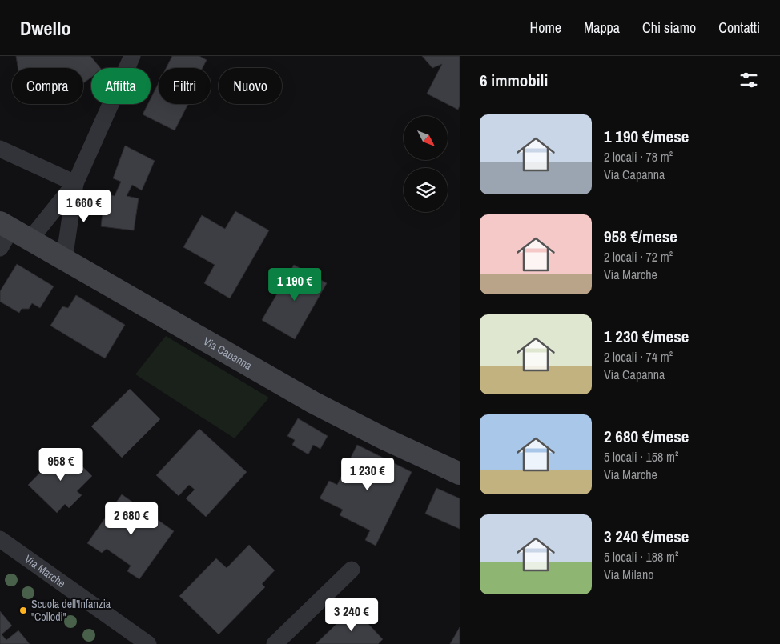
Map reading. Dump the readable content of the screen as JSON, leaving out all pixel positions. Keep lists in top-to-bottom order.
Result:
{
  "streets": {
    "main road": ["Via Capanna"],
    "street": ["Via Marche"]
  },
  "places": ["Scuola dell'Infanzia \"Collodi\""],
  "north": "bottom right",
  "page": {
    "header": "Dwello",
    "nav": [
      "Home",
      "Mappa",
      "Chi siamo",
      "Contatti"
    ],
    "heading": "6 immobili",
    "chip": [
      "Compra",
      "Affitta",
      "Filtri",
      "Nuovo"
    ],
    "list": [
      {
        "name": "1 190 €/mese",
        "note": "2 locali · 78 m² · Via Capanna"
      },
      {
        "name": "958 €/mese",
        "note": "2 locali · 72 m² · Via Marche"
      },
      {
        "name": "1 230 €/mese",
        "note": "2 locali · 74 m² · Via Capanna"
      },
      {
        "name": "2 680 €/mese",
        "note": "5 locali · 158 m² · Via Marche"
      },
      {
        "name": "3 240 €/mese",
        "note": "5 locali · 188 m² · Via Milano"
      }
    ],
    "price": [
      "1 660 €",
      "1 190 €",
      "958 €",
      "1 230 €",
      "2 680 €",
      "3 240 €"
    ]
  }
}
